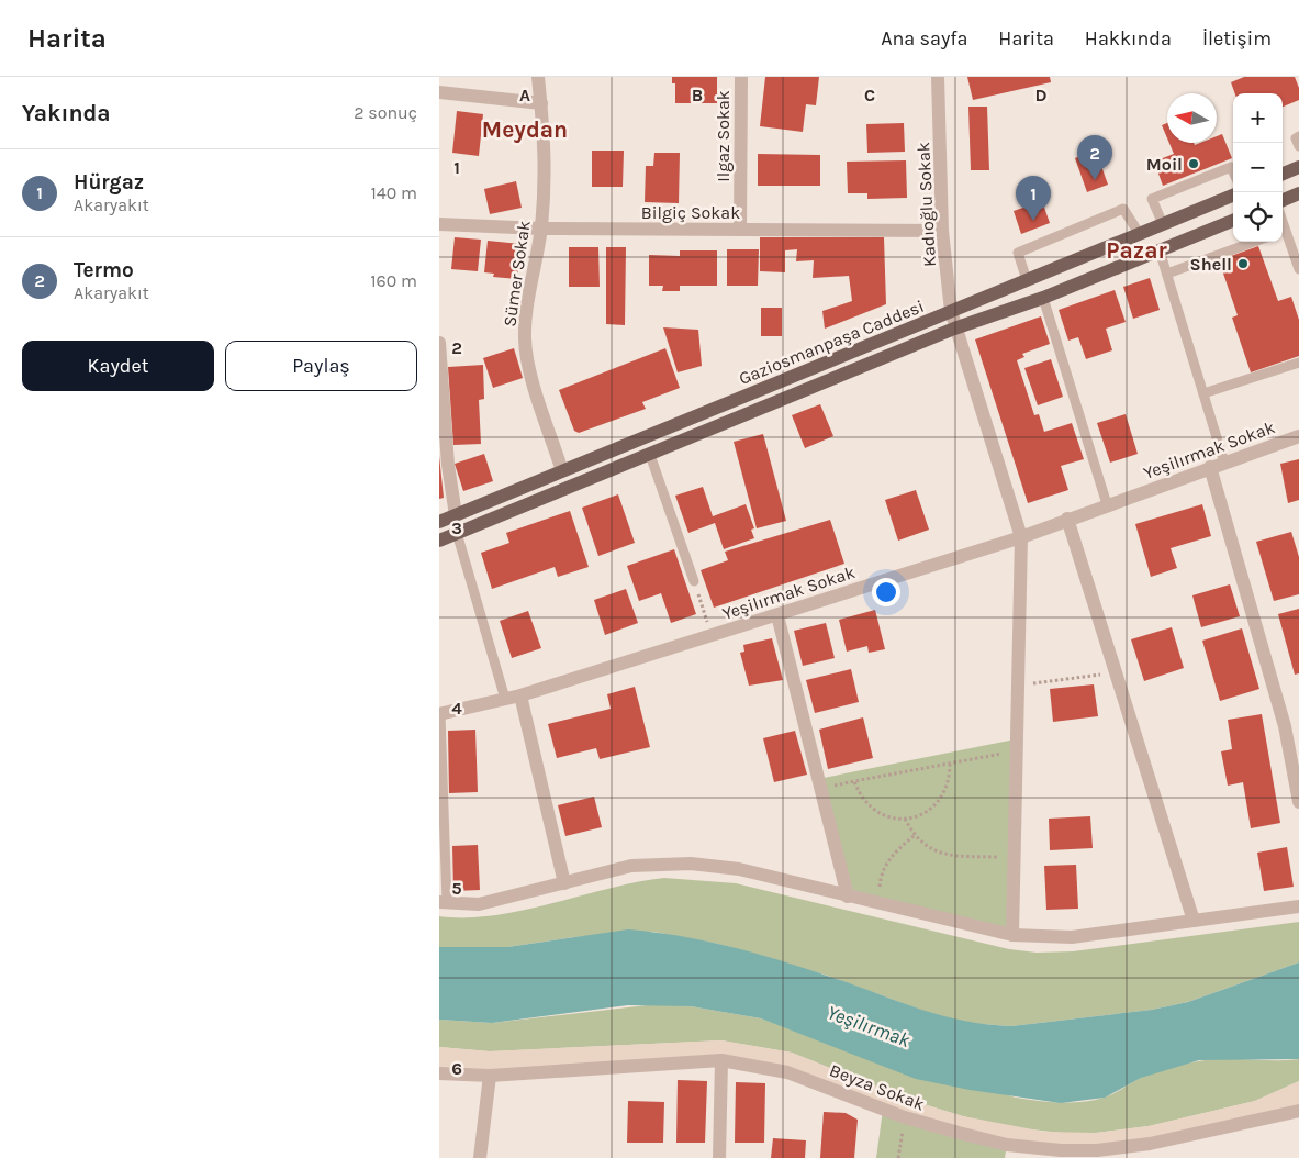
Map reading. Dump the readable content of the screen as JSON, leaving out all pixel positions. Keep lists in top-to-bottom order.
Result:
{
  "streets": {
    "main road": ["Gaziosmanpaşa Caddesi"],
    "street": [
      "Ilgaz Sokak",
      "Kadıoğlu Sokak",
      "Bilgiç Sokak",
      "Sümer Sokak",
      "Yeşilırmak Sokak",
      "Beyza Sokak"
    ]
  },
  "crossings": [
    ["Ilgaz Sokak", "Bilgiç Sokak"],
    ["Kadıoğlu Sokak", "Bilgiç Sokak"],
    ["Kadıoğlu Sokak", "Gaziosmanpaşa Caddesi"],
    ["Kadıoğlu Sokak", "Yeşilırmak Sokak"],
    ["Bilgiç Sokak", "Sümer Sokak"],
    ["Sümer Sokak", "Gaziosmanpaşa Caddesi"]
  ],
  "districts": ["Meydan", "Pazar"],
  "water": ["Yeşilırmak"],
  "places": ["Moil", "Shell"],
  "north": "left",
  "page": {
    "header": "Harita",
    "nav": [
      "Ana sayfa",
      "Harita",
      "Hakkında",
      "İletişim"
    ],
    "heading": ["Yakında", "2 sonuç"],
    "map_buttons": ["+", "−"],
    "pins": ["2", "1"],
    "list": [
      {
        "mark": "1",
        "name": "Hürgaz",
        "note": "Akaryakıt",
        "value": "140 m"
      },
      {
        "mark": "2",
        "name": "Termo",
        "note": "Akaryakıt",
        "value": "160 m"
      }
    ],
    "buttons": ["Kaydet", "Paylaş"]
  },
  "grid": {
    "columns": [
      "A",
      "B",
      "C",
      "D"
    ],
    "rows": [
      "1",
      "2",
      "3",
      "4",
      "5",
      "6"
    ]
  }
}
